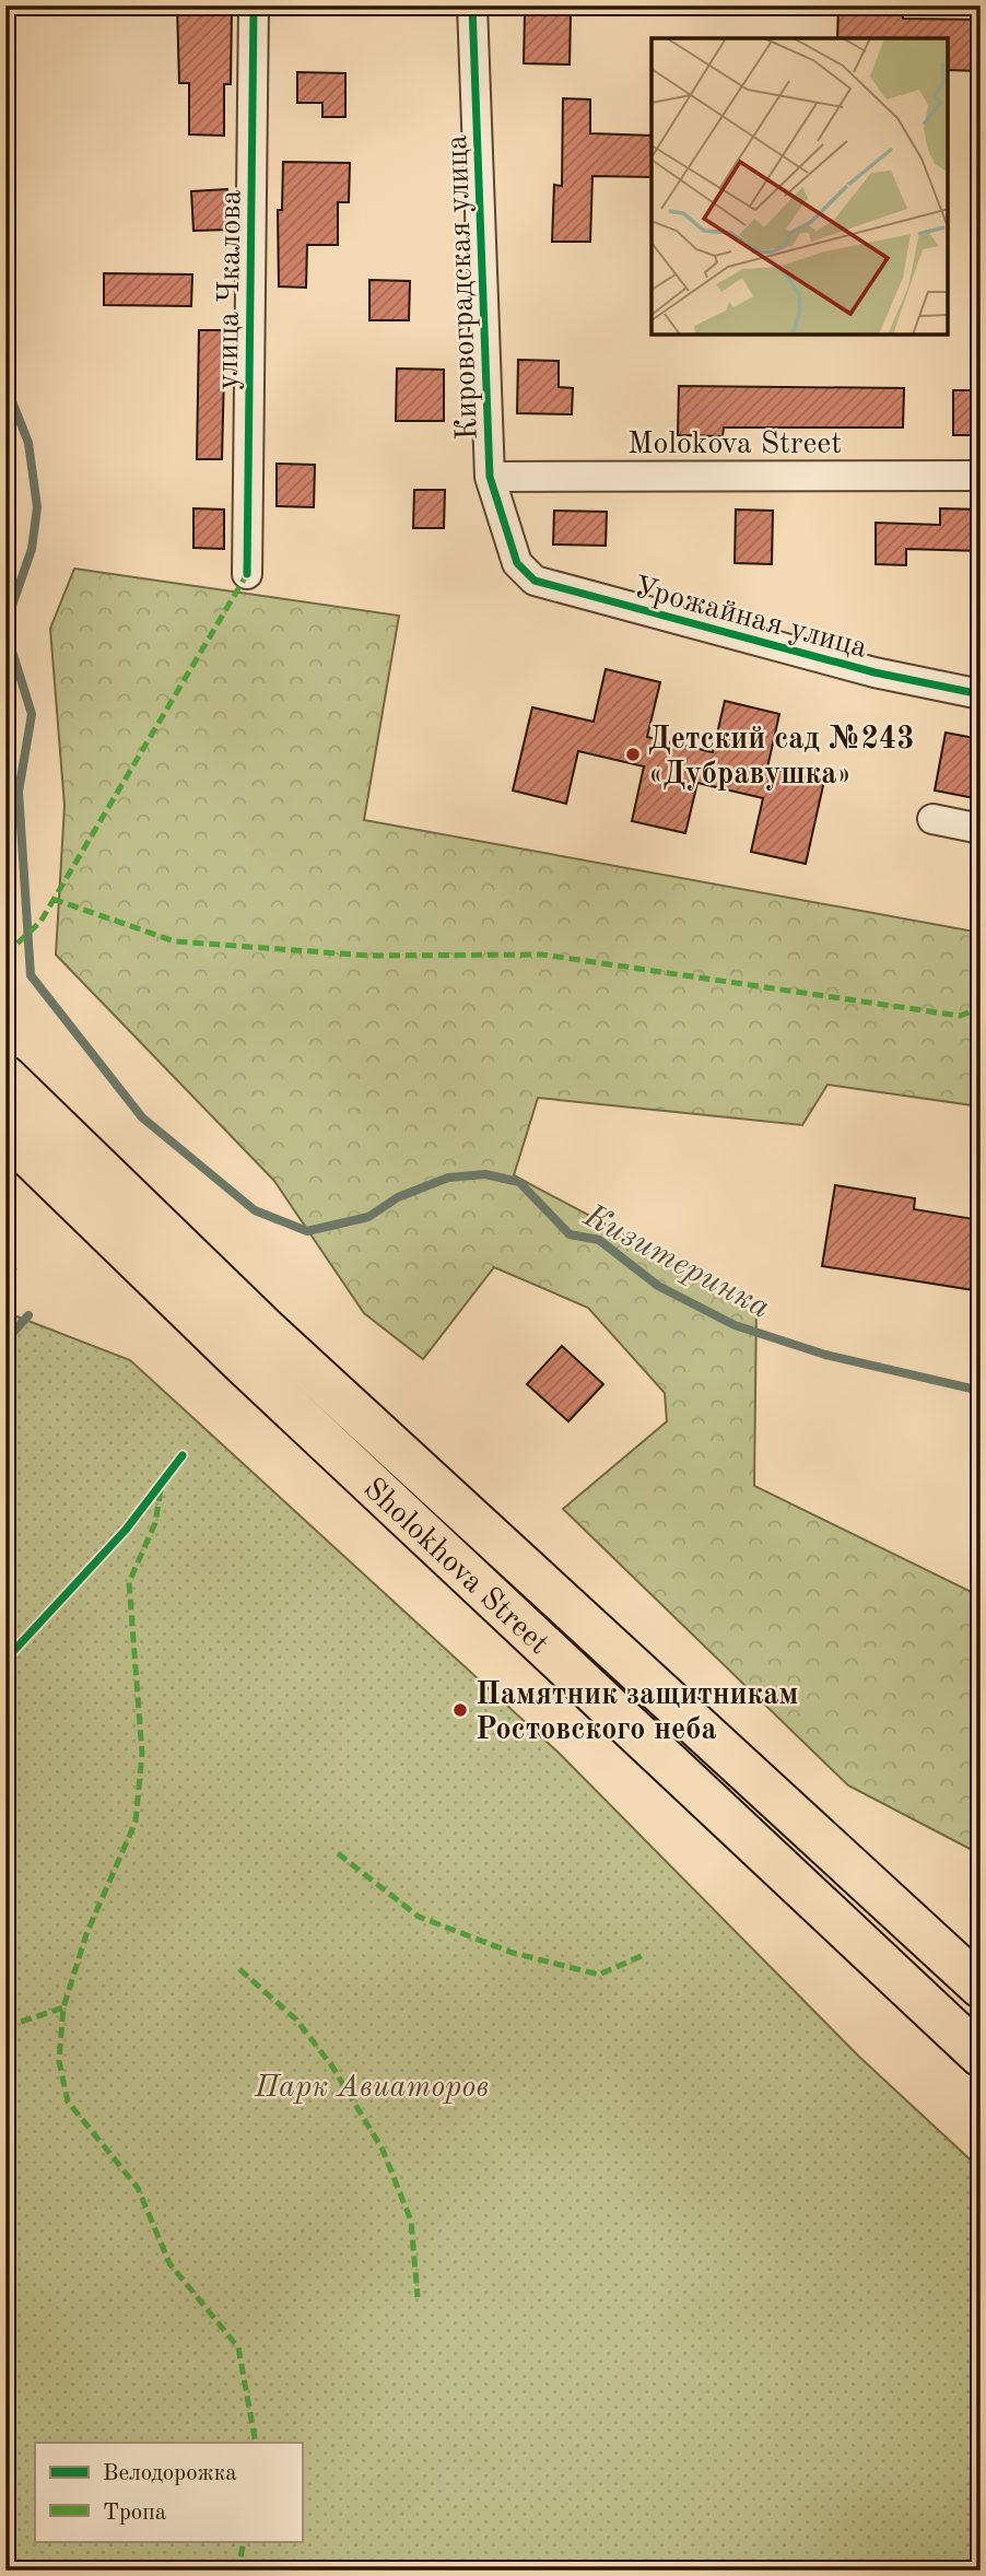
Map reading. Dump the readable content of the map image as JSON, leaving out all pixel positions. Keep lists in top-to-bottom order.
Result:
{
  "streets": {
    "main road": ["Sholokhova Street"],
    "street": [
      "Кировоградская улица",
      "улица Чкалова",
      "Molokova Street",
      "Урожайная улица"
    ]
  },
  "crossings": [
    ["Кировоградская улица", "Molokova Street"],
    ["Кировоградская улица", "Урожайная улица"]
  ],
  "water": ["Кизитеринка"],
  "parks": ["Парк Авиаторов"],
  "places": ["Детский сад №243 «Дубравушка»", "Памятник защитникам Ростовского неба"],
  "legend": ["Велодорожка", "Тропа"]
}
